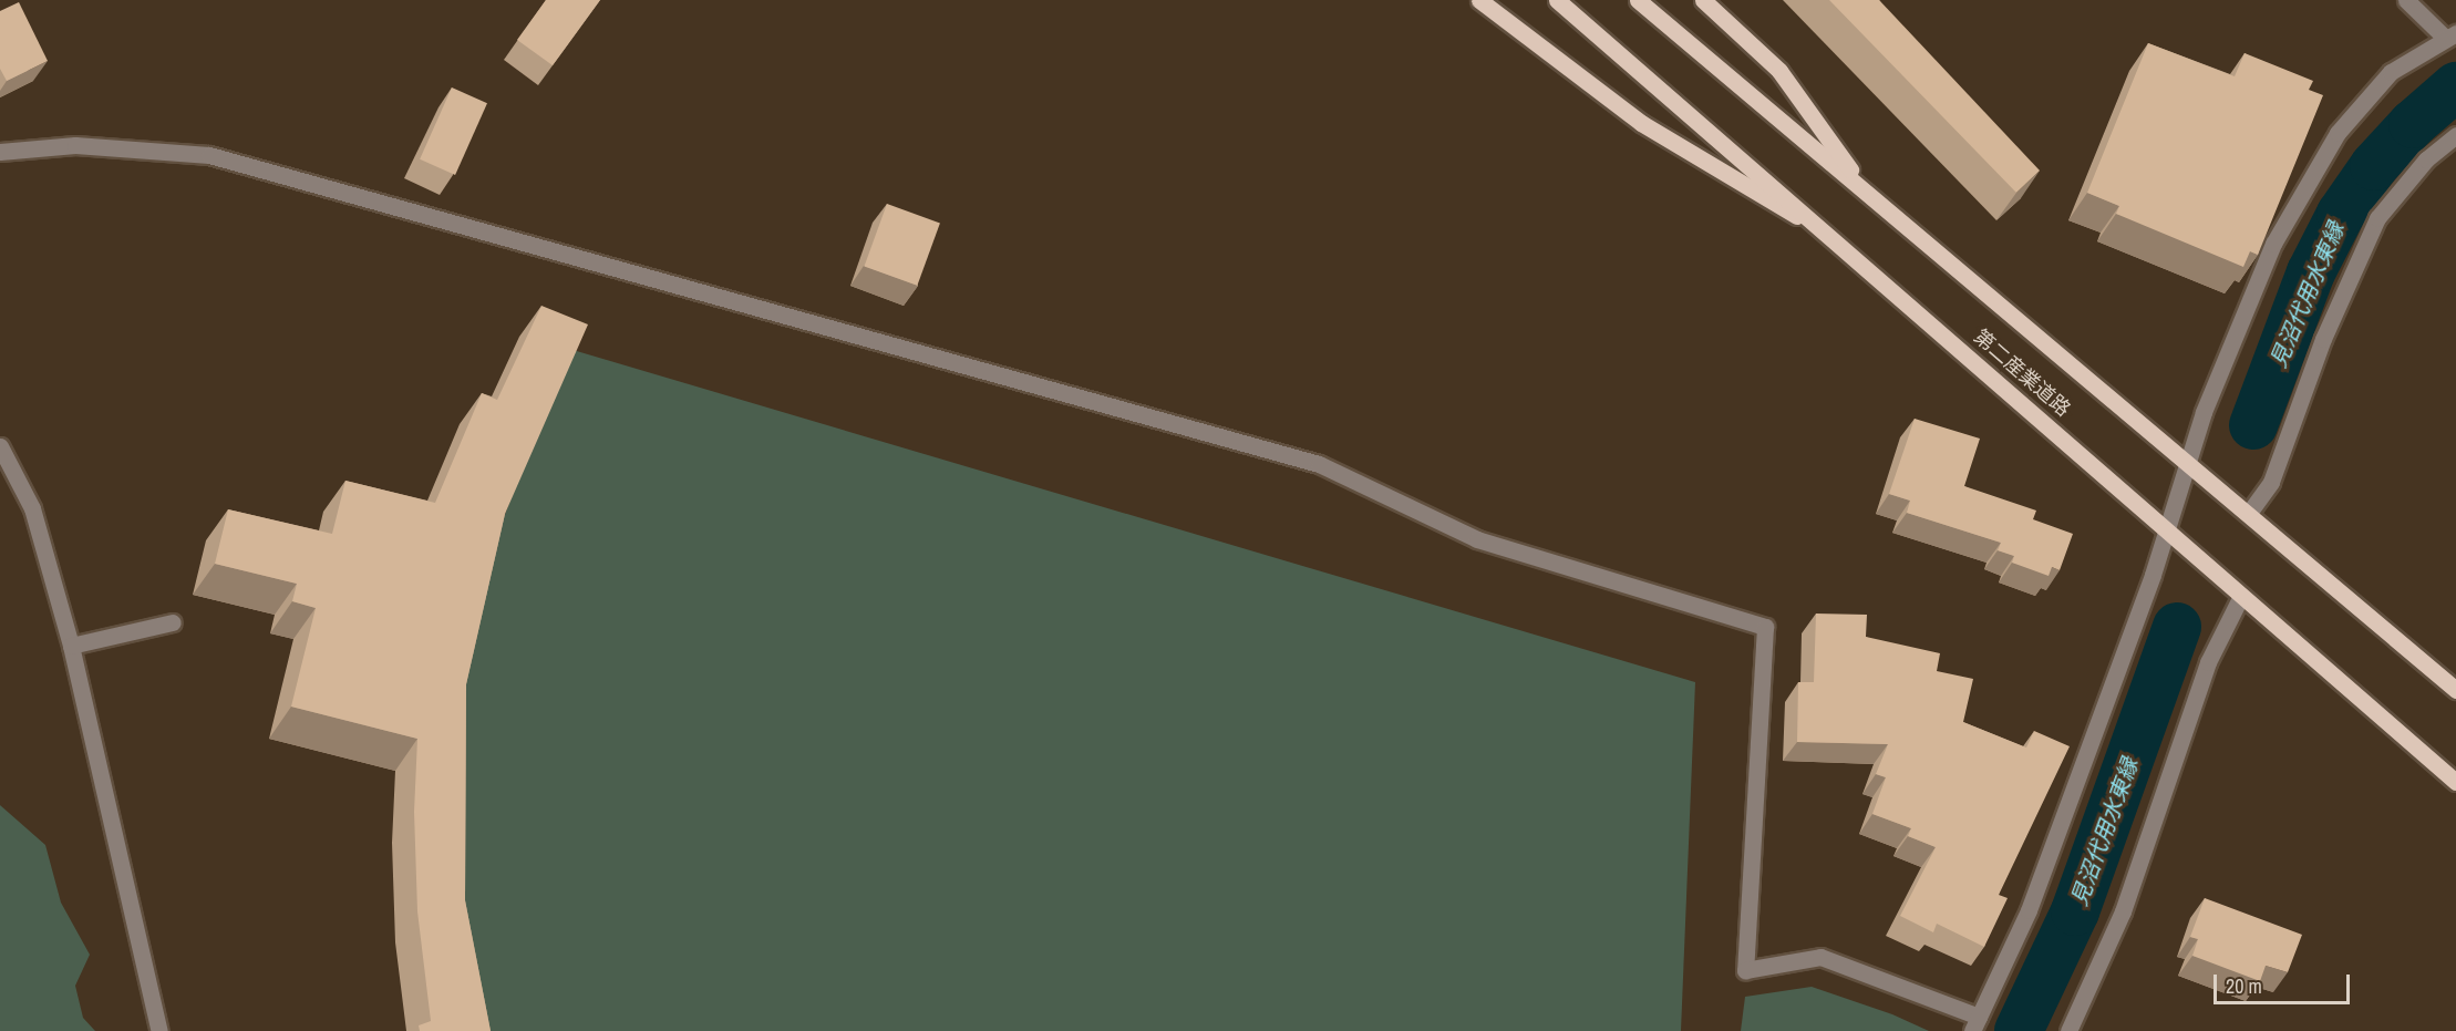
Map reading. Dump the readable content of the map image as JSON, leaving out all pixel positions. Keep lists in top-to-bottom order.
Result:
{
  "streets": {
    "main road": ["第二産業道路"]
  },
  "water": ["見沼代用水東縁"],
  "scale_bar": "20 m"
}
